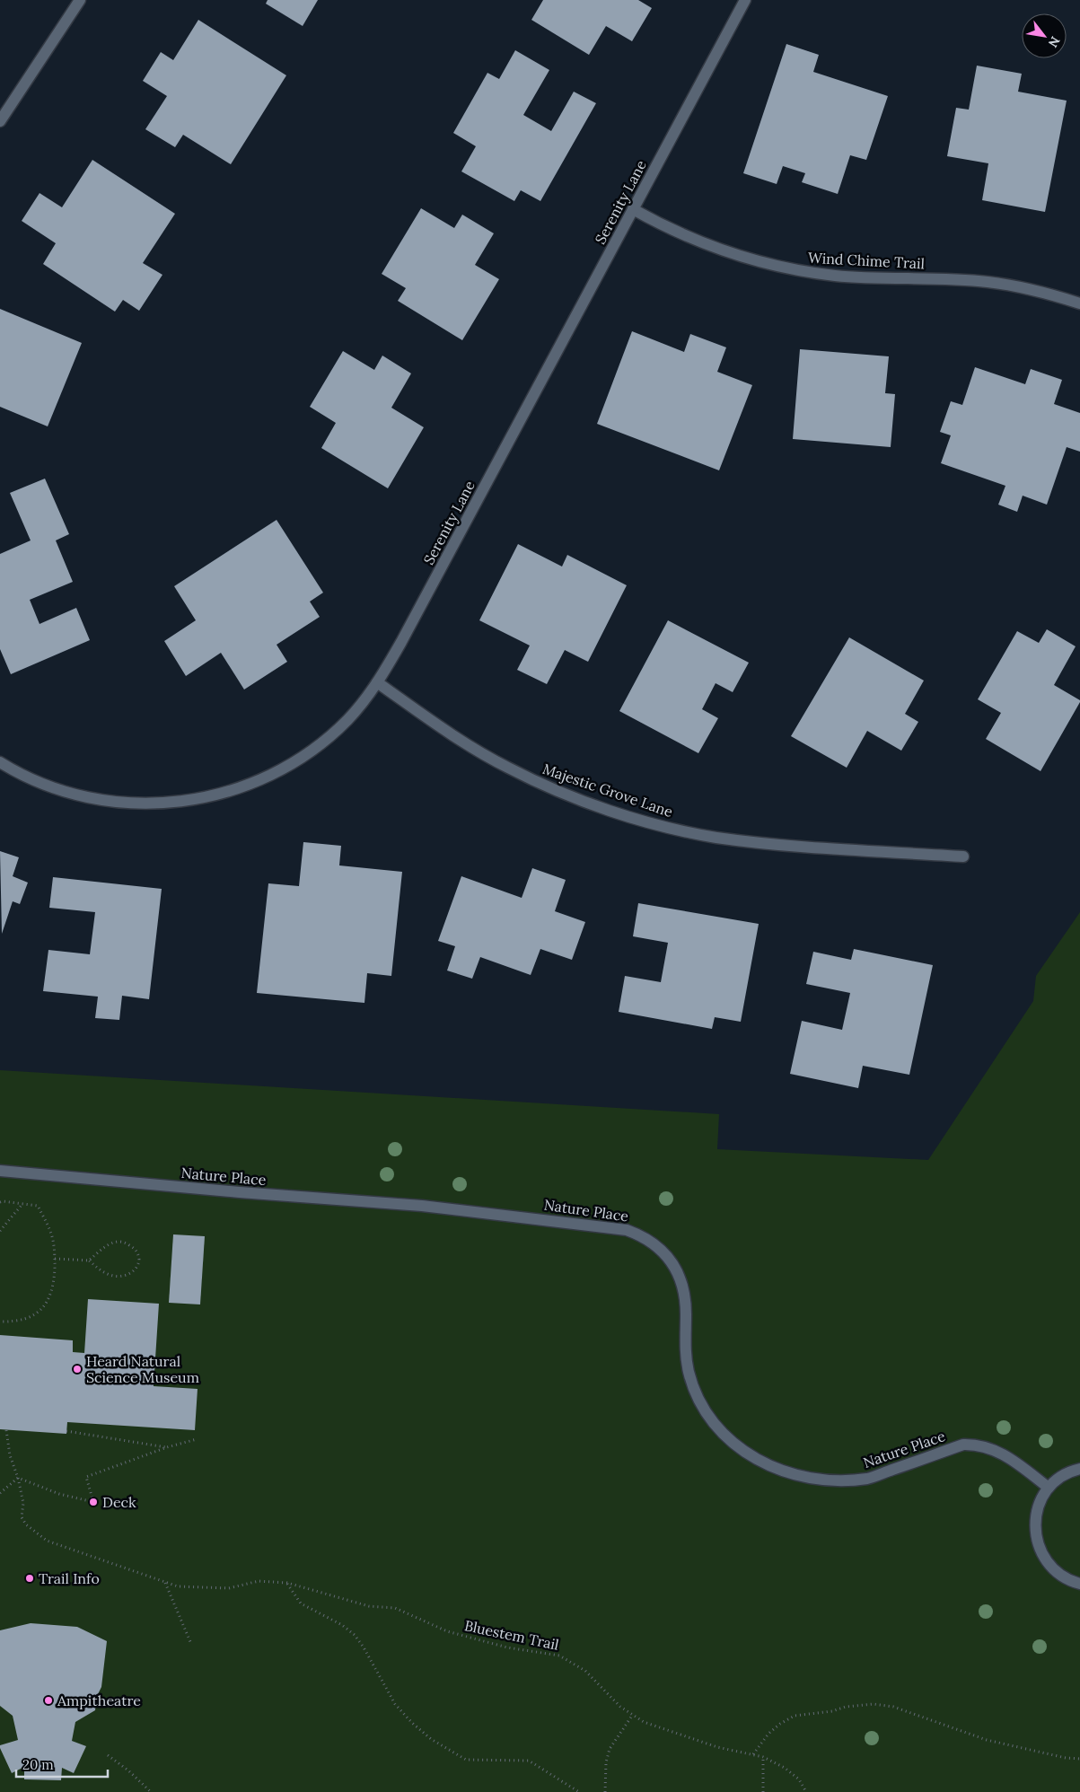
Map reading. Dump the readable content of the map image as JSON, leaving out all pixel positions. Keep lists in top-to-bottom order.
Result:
{
  "streets": {
    "street": [
      "Serenity Lane",
      "Wind Chime Trail",
      "Majestic Grove Lane",
      "Nature Place"
    ],
    "path": ["Bluestem Trail"]
  },
  "crossings": [
    ["Serenity Lane", "Wind Chime Trail"],
    ["Serenity Lane", "Majestic Grove Lane"]
  ],
  "places": [
    "Heard Natural Science Museum",
    "Deck",
    "Trail Info",
    "Ampitheatre"
  ],
  "scale_bar": "20 m",
  "north": "bottom right"
}
